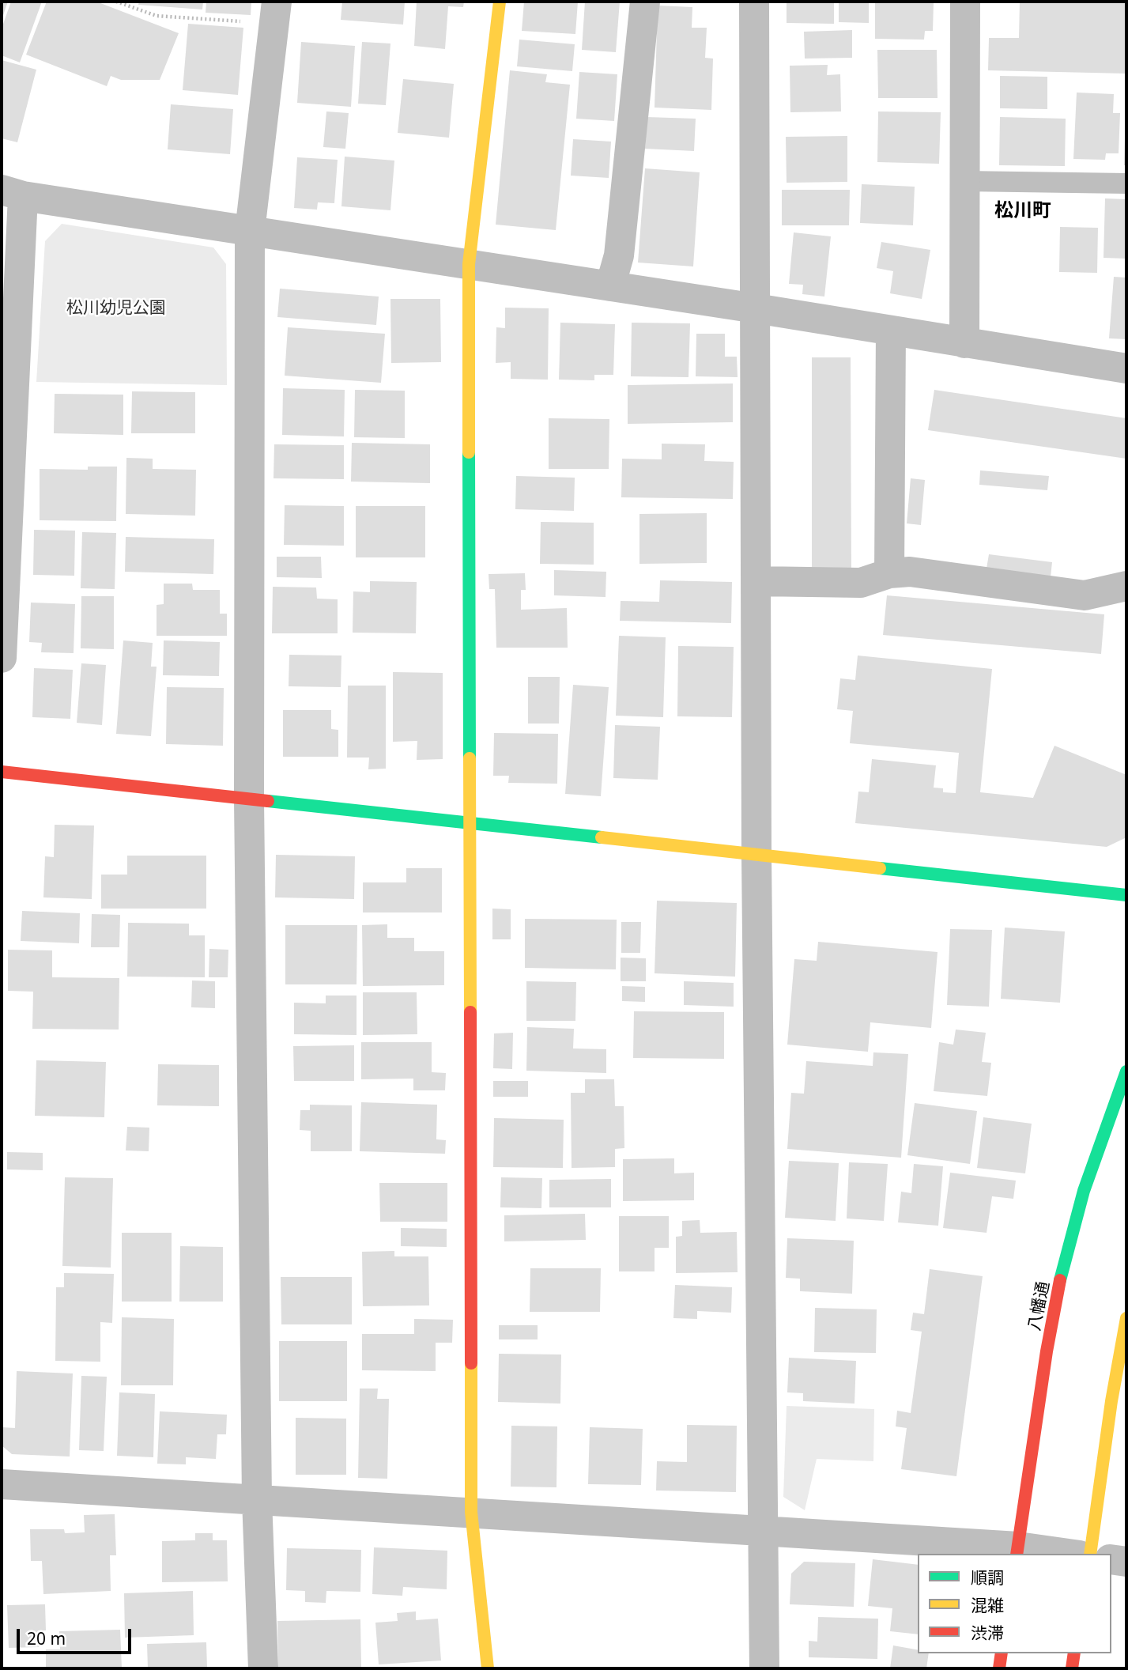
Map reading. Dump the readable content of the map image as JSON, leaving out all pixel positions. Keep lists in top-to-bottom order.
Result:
{
  "streets": {
    "street": ["八幡通"]
  },
  "districts": ["松川町"],
  "parks": ["松川幼児公園"],
  "legend": ["順調", "混雑", "渋滞"],
  "scale_bar": "20 m"
}
